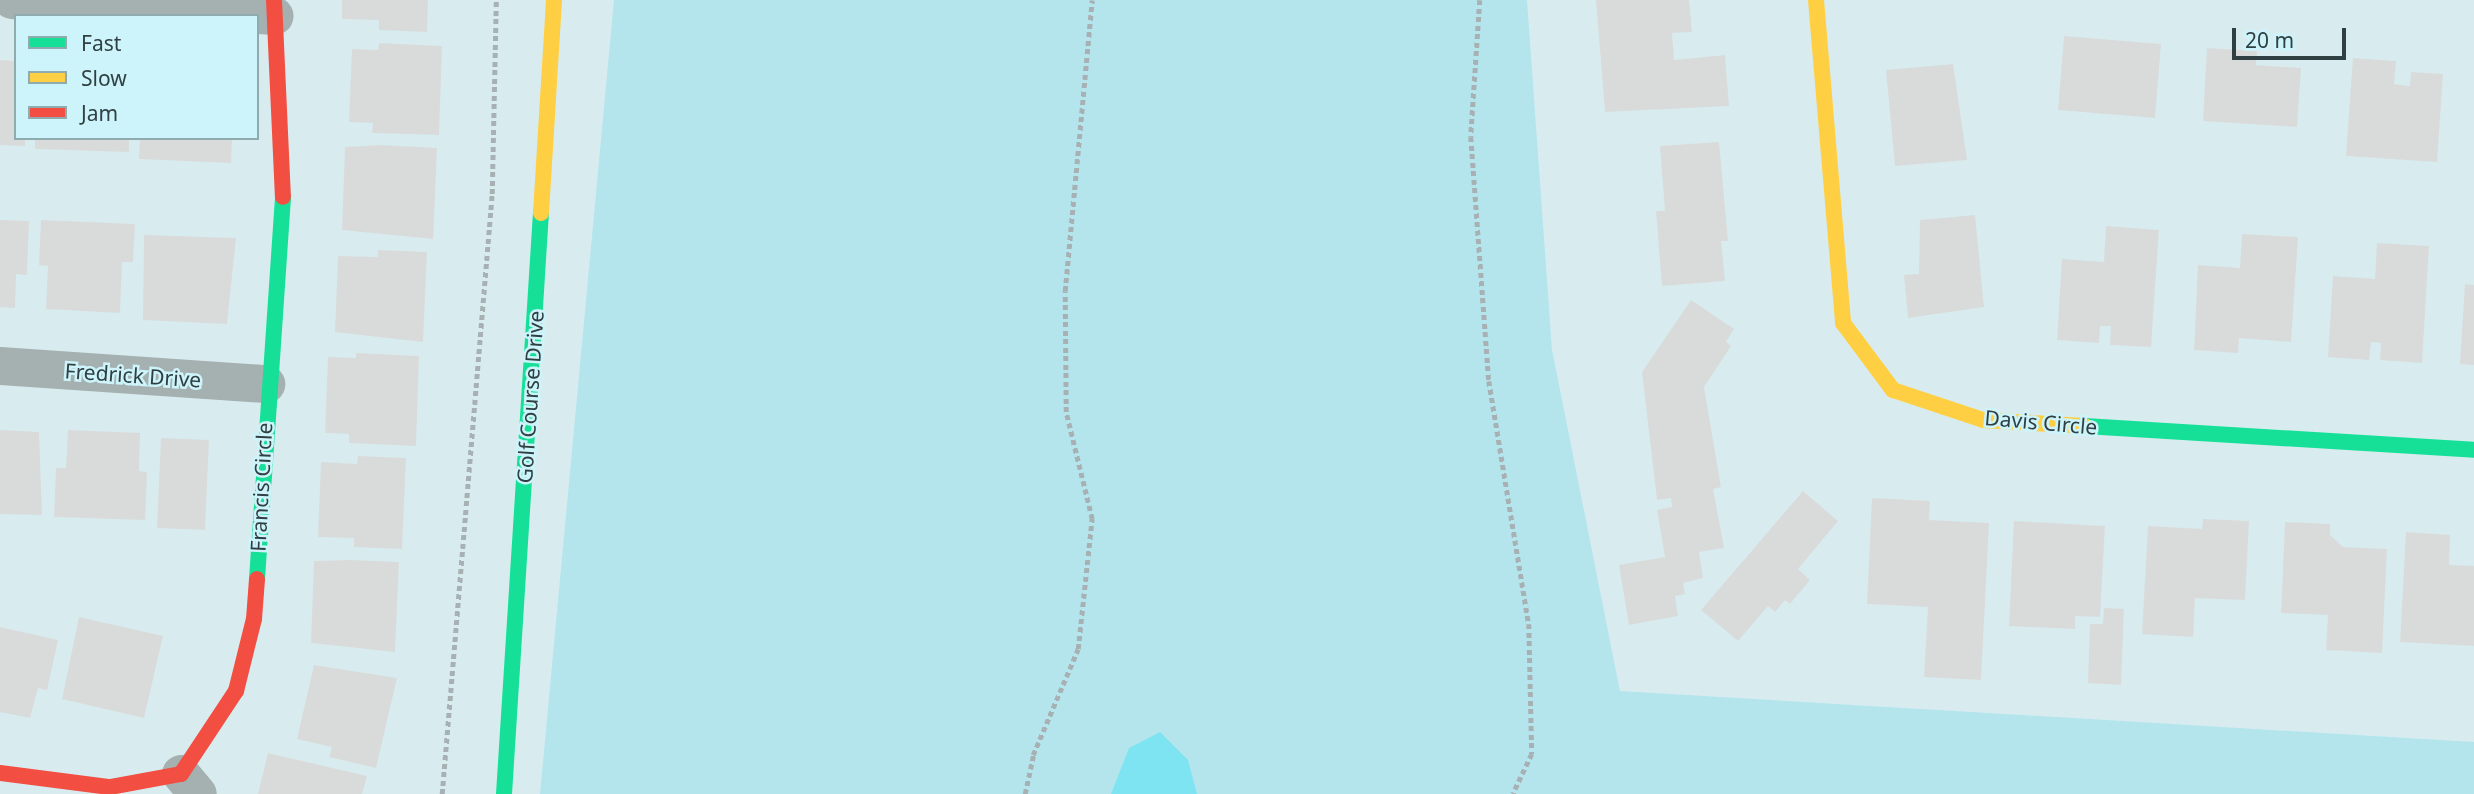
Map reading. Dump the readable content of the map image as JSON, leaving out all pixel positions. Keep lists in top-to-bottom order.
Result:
{
  "streets": {
    "street": [
      "Fredrick Drive",
      "Golf Course Drive",
      "Davis Circle",
      "Francis Circle"
    ]
  },
  "crossings": [
    ["Fredrick Drive", "Francis Circle"]
  ],
  "legend": ["Fast", "Slow", "Jam"],
  "scale_bar": "20 m"
}
